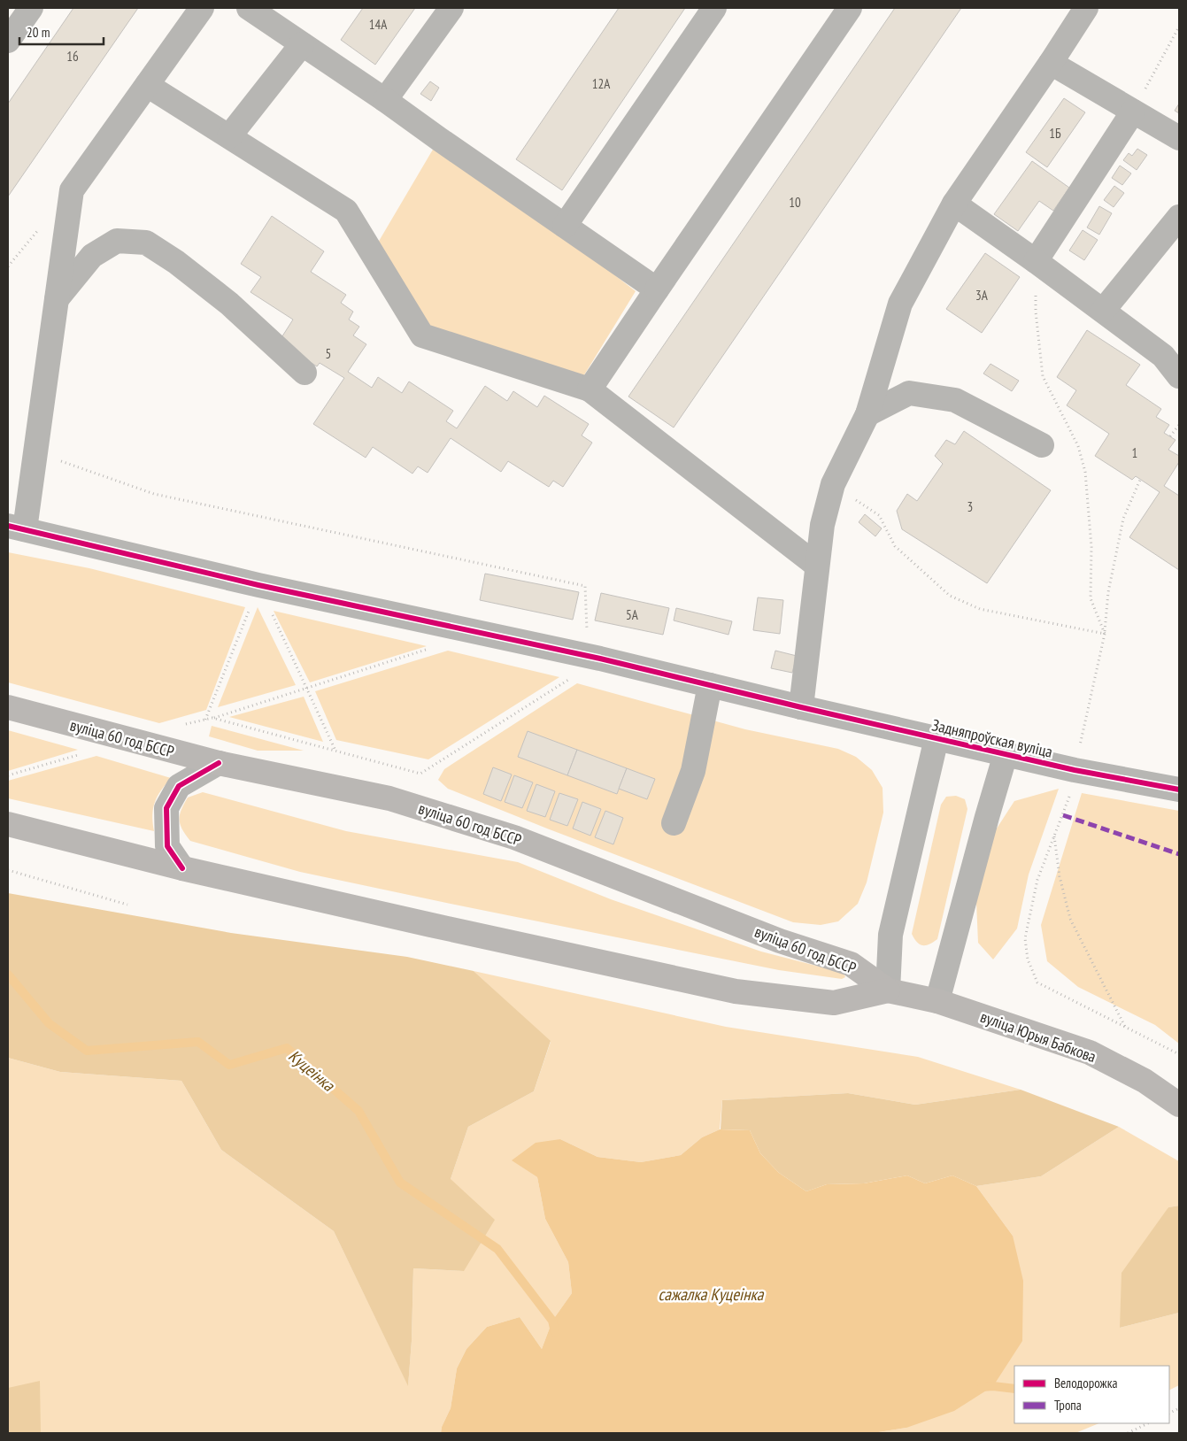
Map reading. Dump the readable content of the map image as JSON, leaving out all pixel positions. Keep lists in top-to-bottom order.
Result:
{
  "streets": {
    "main road": ["вуліца 60 год БССР", "вуліца Юрыя Бабкова"],
    "street": ["Задняпроўская вуліца"]
  },
  "crossings": [
    ["вуліца 60 год БССР", "вуліца Юрыя Бабкова"]
  ],
  "water": ["Куцеінка", "сажалка Куцеінка"],
  "house_numbers": [
    "14А",
    "16",
    "12А",
    "1Б",
    "10",
    "3А",
    "5",
    "1",
    "3",
    "5А"
  ],
  "legend": ["Велодорожка", "Тропа"],
  "scale_bar": "20 m"
}
